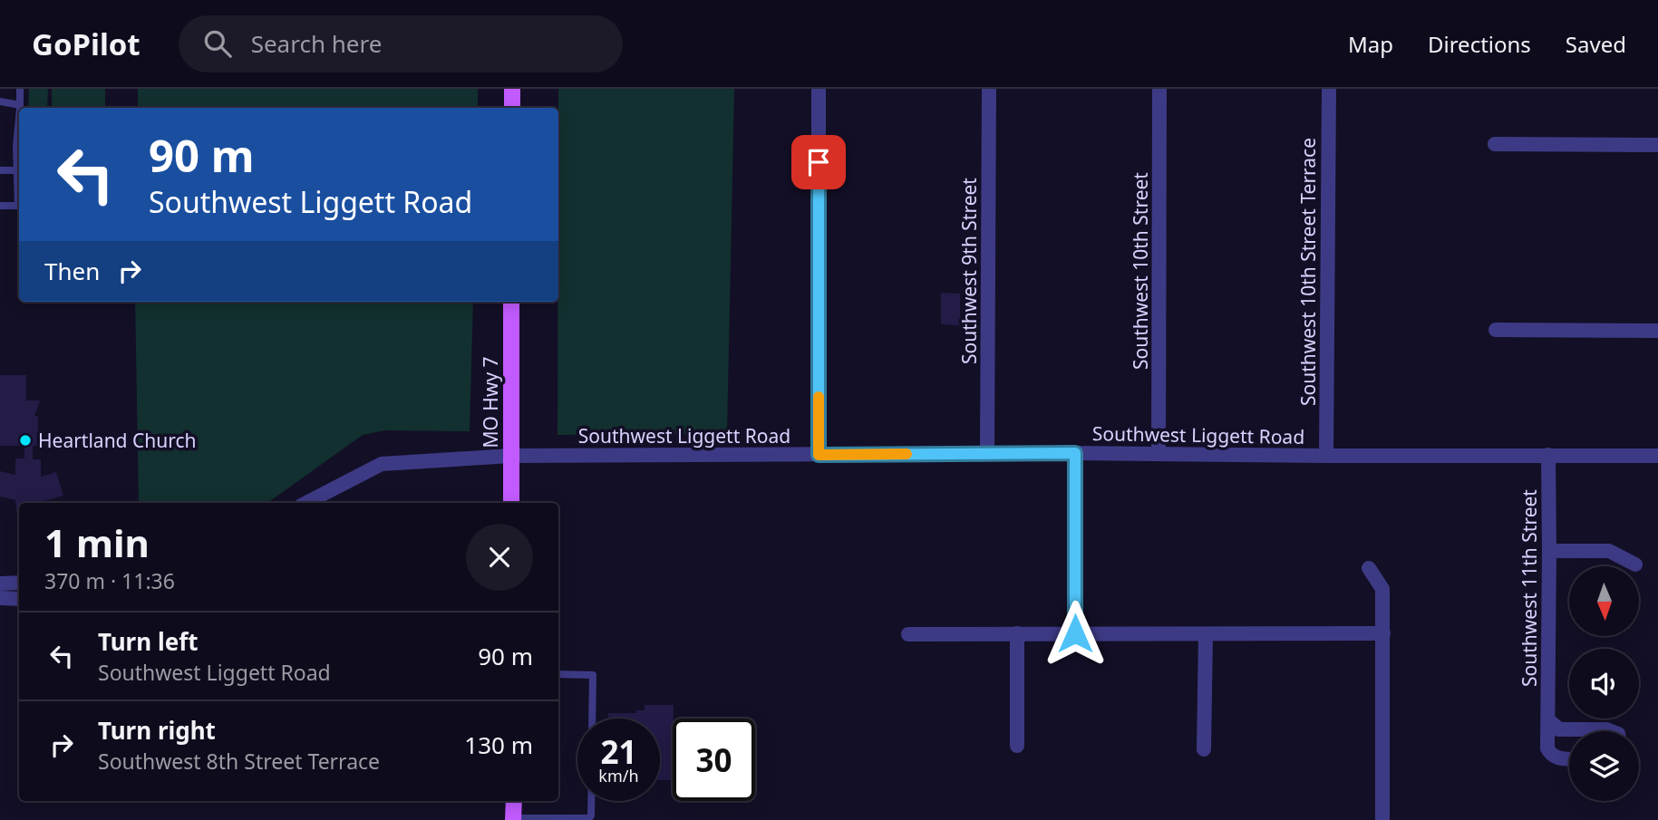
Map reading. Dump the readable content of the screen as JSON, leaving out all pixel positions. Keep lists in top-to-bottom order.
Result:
{
  "streets": {
    "main road": ["MO Hwy 7"],
    "street": [
      "Southwest 9th Street",
      "Southwest 10th Street",
      "Southwest 10th Street Terrace",
      "Southwest Liggett Road",
      "Southwest 11th Street"
    ]
  },
  "crossings": [
    ["Southwest 9th Street", "Southwest Liggett Road"],
    ["Southwest 10th Street", "Southwest Liggett Road"],
    ["Southwest 10th Street Terrace", "Southwest Liggett Road"],
    ["MO Hwy 7", "Southwest Liggett Road"],
    ["Southwest Liggett Road", "Southwest 11th Street"]
  ],
  "places": ["Heartland Church"],
  "north": "bottom",
  "page": {
    "header": "GoPilot",
    "search": "Search here",
    "nav": ["Map", "Directions", "Saved"],
    "turn": ["90 m", "Southwest Liggett Road"],
    "then": "Then",
    "heading": ["1 min", "370 m · 11:36"],
    "list": [
      {
        "name": "Turn left",
        "note": "Southwest Liggett Road",
        "value": "90 m"
      },
      {
        "name": "Turn right",
        "note": "Southwest 8th Street Terrace",
        "value": "130 m"
      }
    ],
    "speed": "21 km/h",
    "limit": "30"
  }
}
